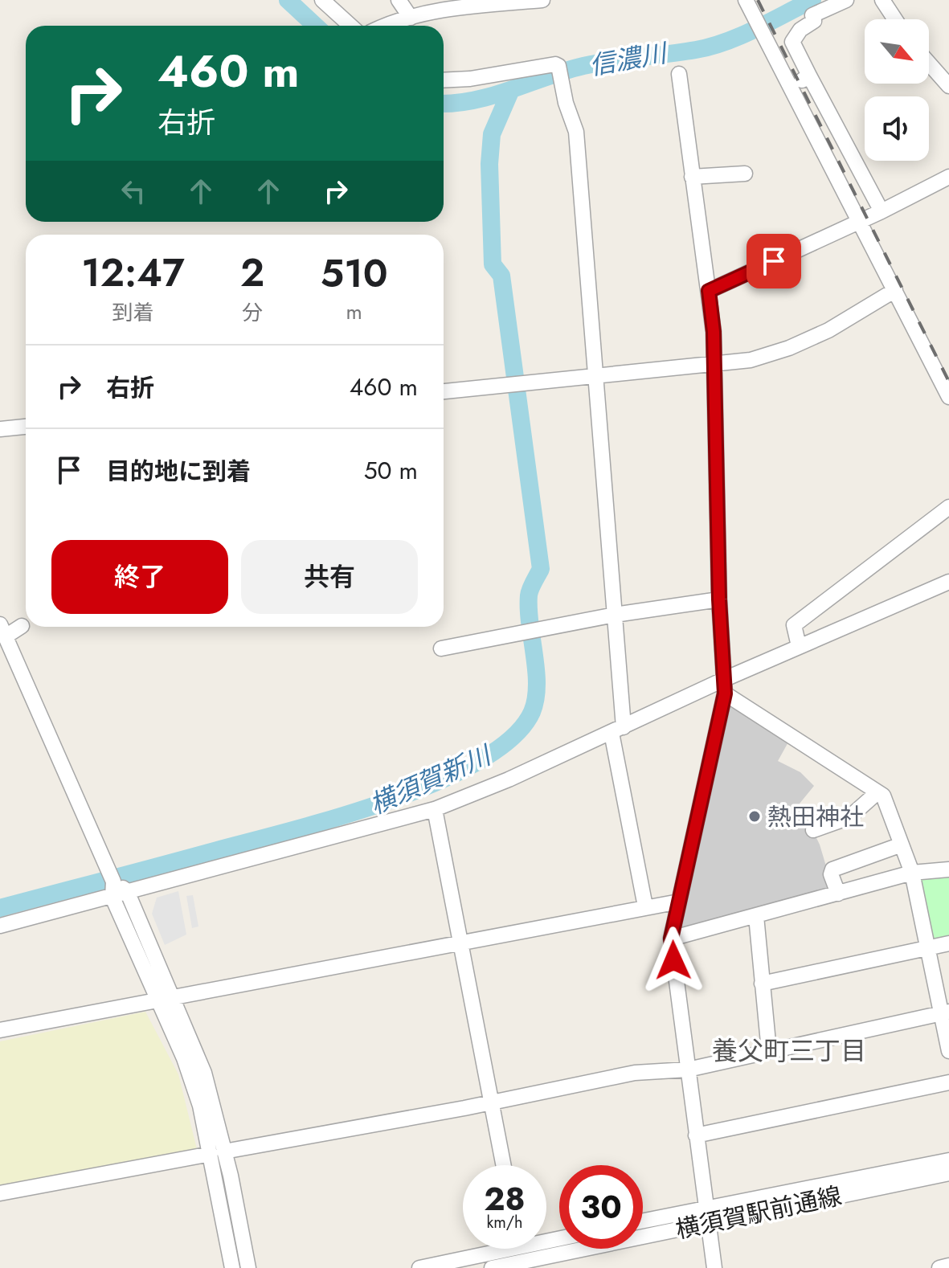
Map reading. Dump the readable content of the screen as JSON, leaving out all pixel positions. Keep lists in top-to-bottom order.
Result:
{
  "streets": {
    "street": ["横須賀駅前通線"]
  },
  "districts": ["養父町三丁目"],
  "water": ["信濃川", "横須賀新川"],
  "places": ["熱田神社"],
  "north": "bottom right",
  "page": {
    "turn": ["460 m", "右折"],
    "eta": [
      "12:47",
      "到着",
      "2",
      "分",
      "510",
      "m"
    ],
    "list": [
      {
        "name": "右折",
        "value": "460 m"
      },
      {
        "name": "目的地に到着",
        "value": "50 m"
      }
    ],
    "buttons": ["終了", "共有"],
    "speed": "28 km/h",
    "limit": "30"
  }
}
